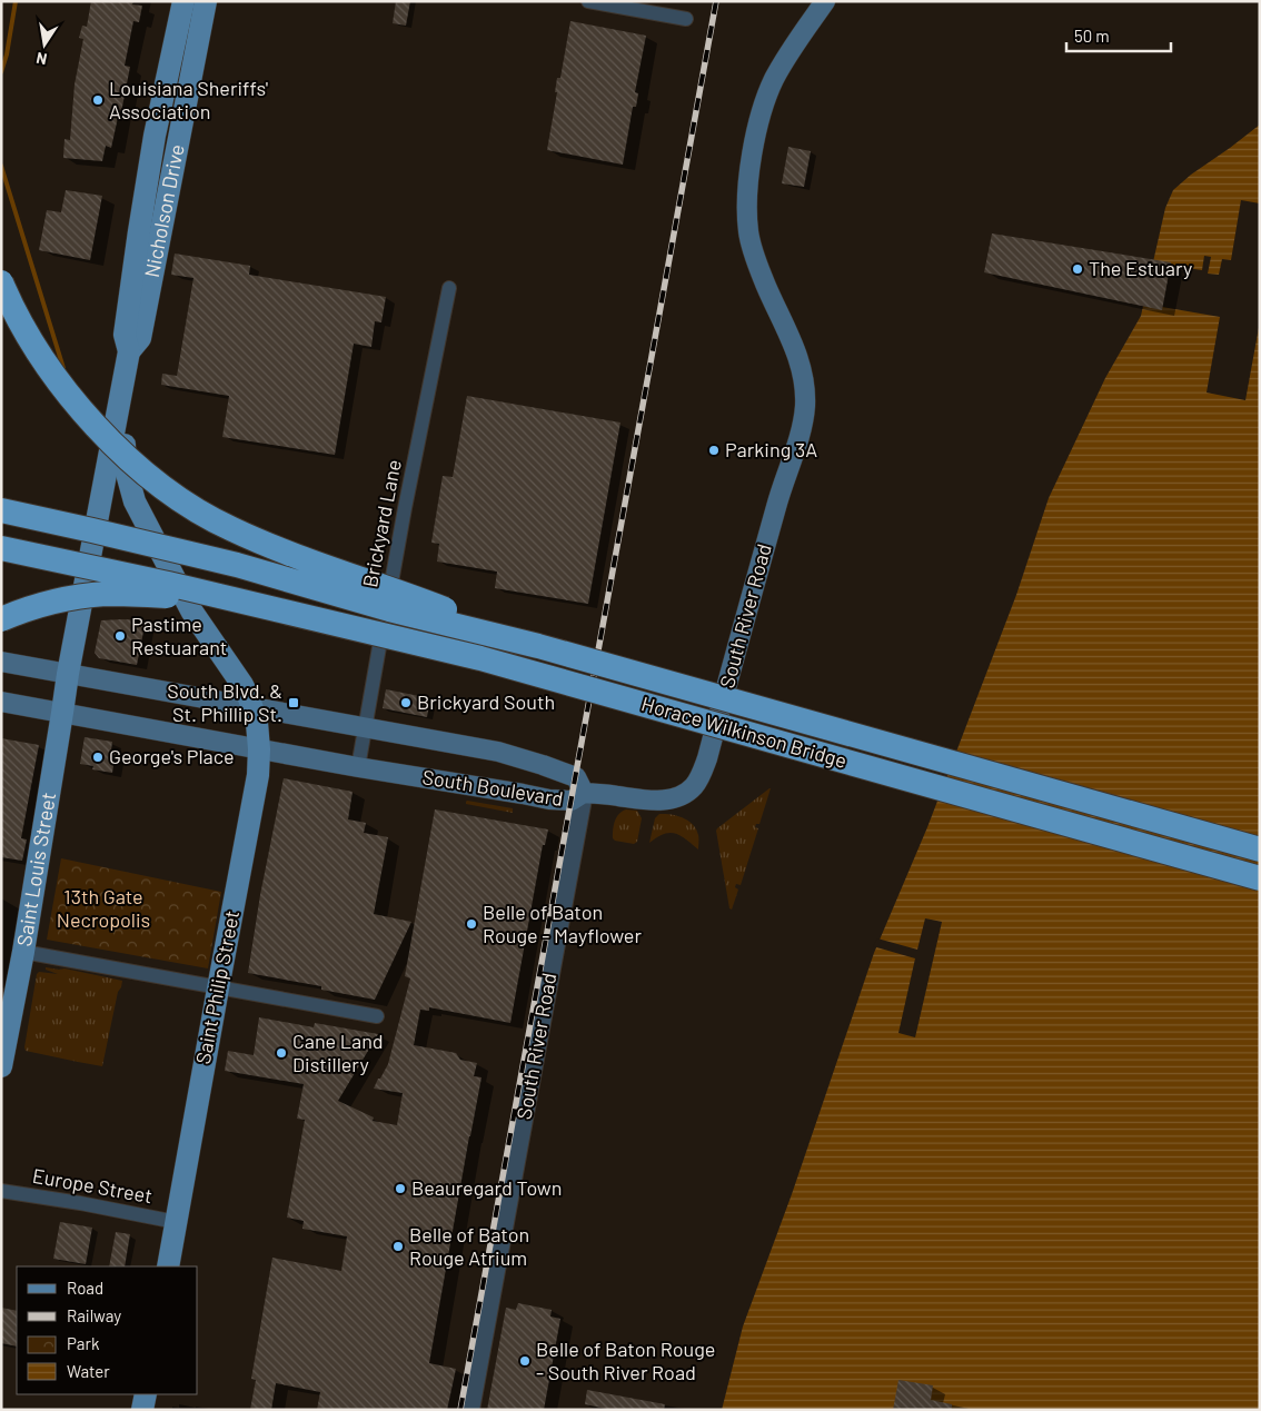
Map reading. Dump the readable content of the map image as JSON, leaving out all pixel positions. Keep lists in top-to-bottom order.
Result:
{
  "streets": {
    "highway": ["Horace Wilkinson Bridge"],
    "main road": [
      "Nicholson Drive",
      "South River Road",
      "South Boulevard",
      "Saint Louis Street",
      "Saint Philip Street"
    ],
    "street": ["Brickyard Lane", "Europe Street"]
  },
  "crossings": [
    ["Nicholson Drive", "South Boulevard"],
    ["Nicholson Drive", "Saint Louis Street"],
    ["Nicholson Drive", "Saint Philip Street"],
    ["Brickyard Lane", "South Boulevard"],
    ["South River Road", "South Boulevard"],
    ["South Boulevard", "Saint Louis Street"],
    ["South Boulevard", "Saint Philip Street"],
    ["Saint Philip Street", "Europe Street"]
  ],
  "parks": ["13th Gate Necropolis"],
  "places": {
    "other": [
      "Louisiana Sheriffs' Association",
      "The Estuary",
      "Parking 3A",
      "Pastime Restuarant",
      "Brickyard South",
      "George's Place",
      "Belle of Baton Rouge - Mayflower",
      "Cane Land Distillery",
      "Beauregard Town",
      "Belle of Baton Rouge Atrium",
      "Belle of Baton Rouge - South River Road"
    ],
    "transit": ["South Blvd. & St. Phillip St."]
  },
  "legend": [
    "Road",
    "Railway",
    "Park",
    "Water"
  ],
  "scale_bar": "50 m",
  "north": "bottom"
}
